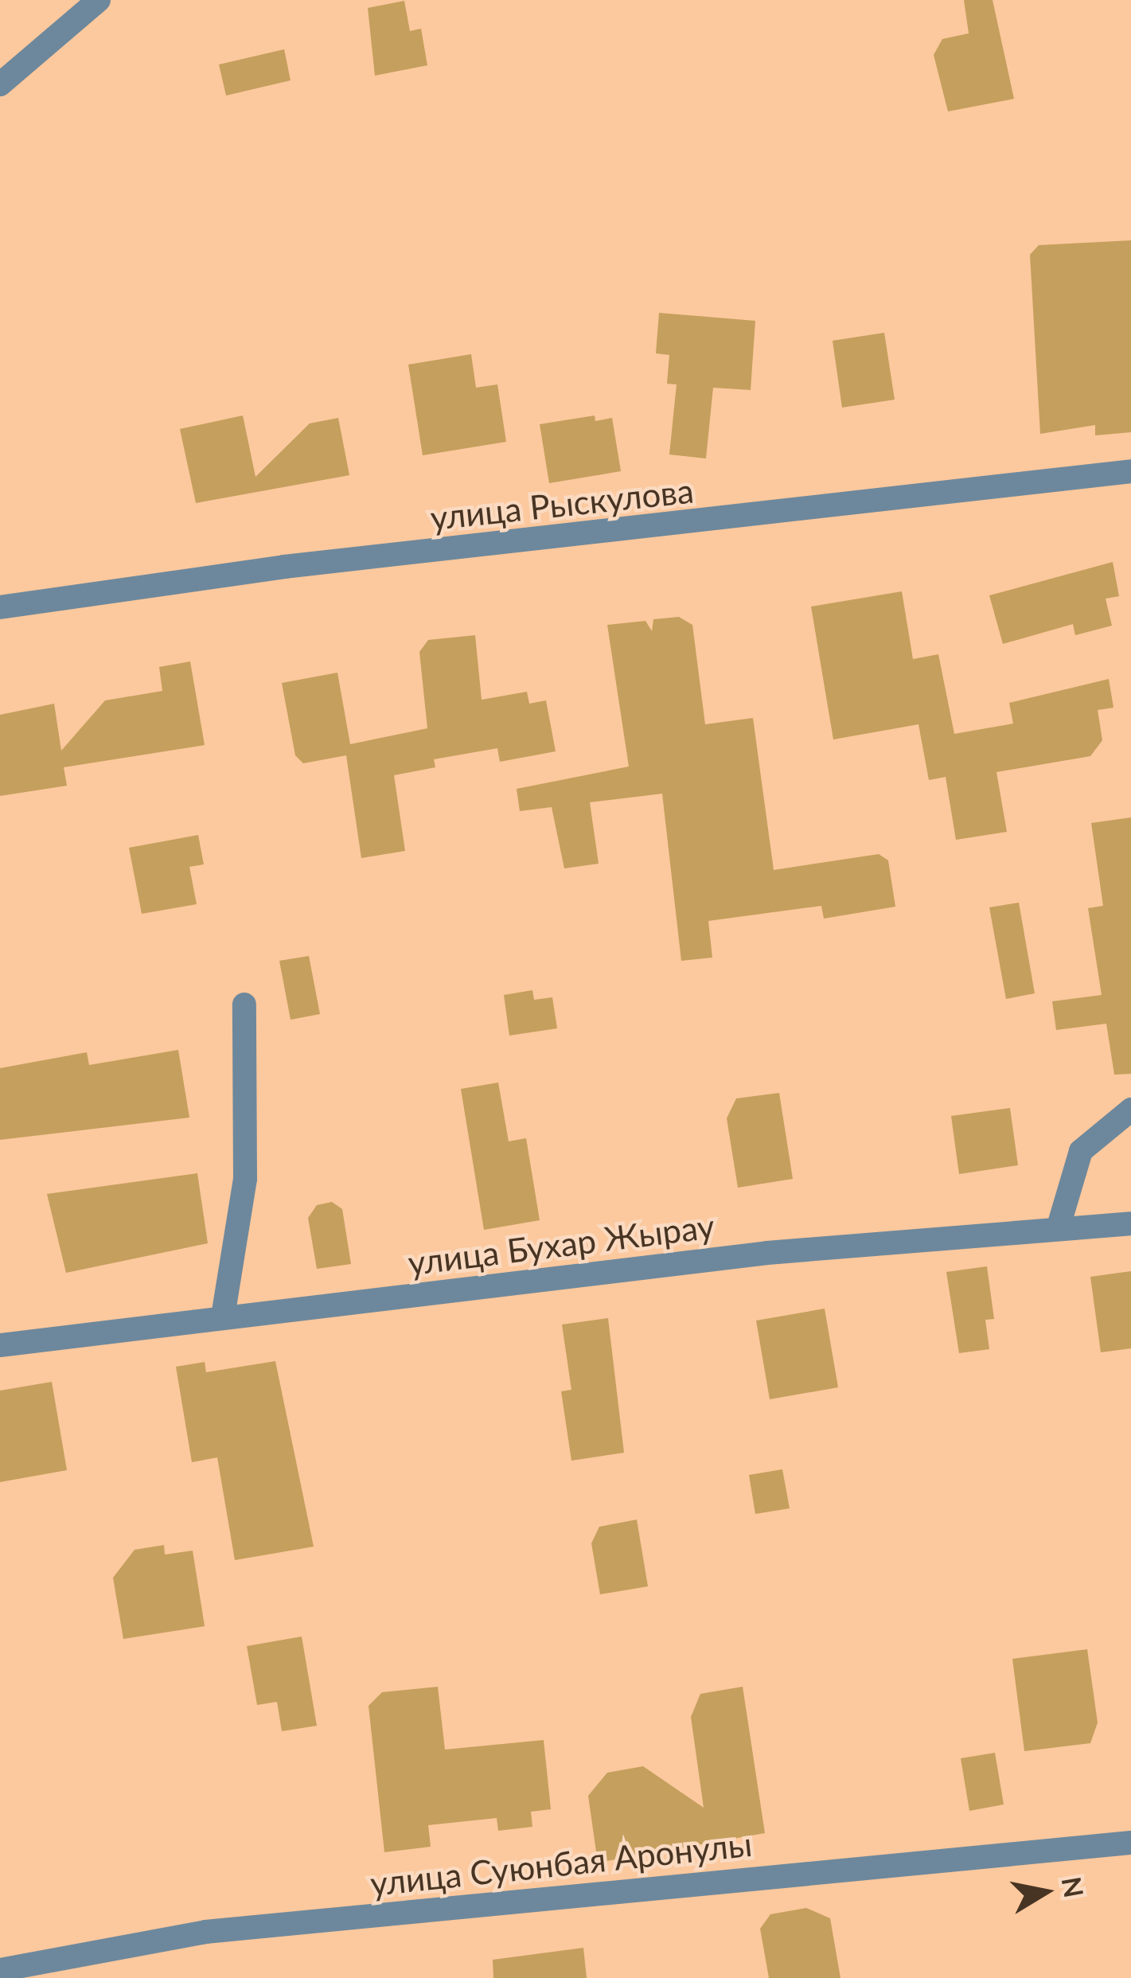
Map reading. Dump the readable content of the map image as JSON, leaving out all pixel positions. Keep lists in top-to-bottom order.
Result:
{
  "streets": {
    "street": ["улица Рыскулова", "улица Бухар Жырау", "улица Суюнбая Аронулы"]
  },
  "north": "right"
}
